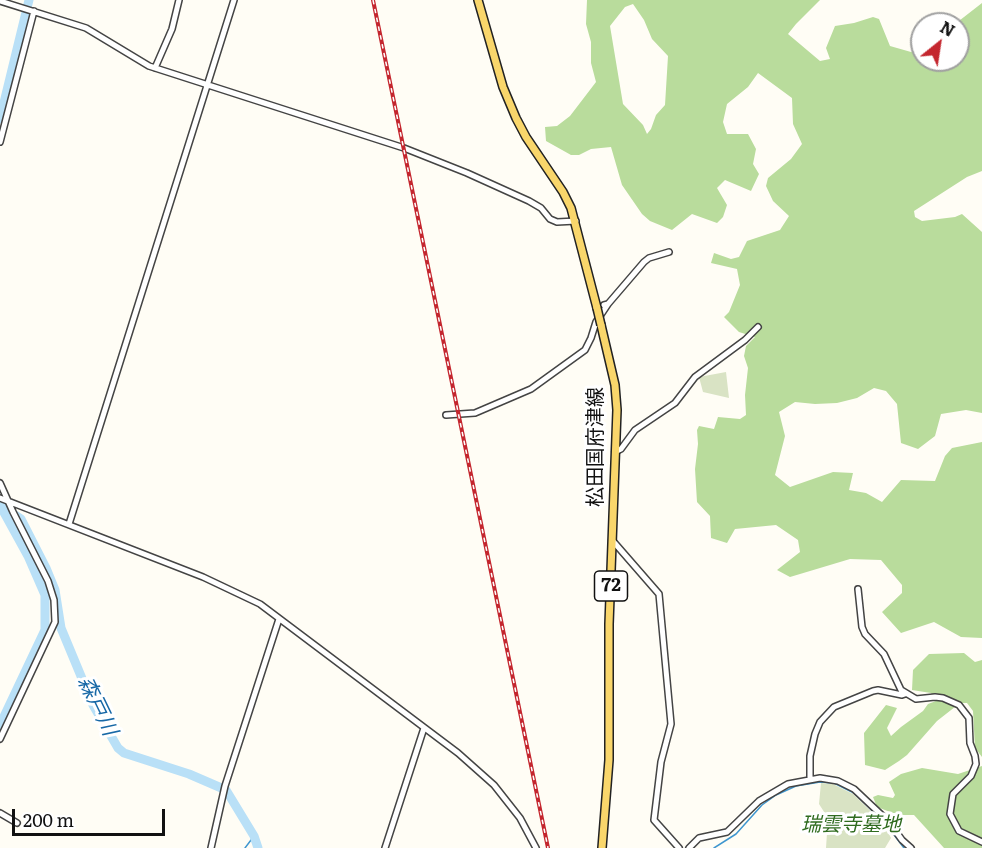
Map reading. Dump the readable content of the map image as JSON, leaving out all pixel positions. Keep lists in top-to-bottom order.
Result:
{
  "streets": {
    "main road": ["松田国府津線", "72"]
  },
  "water": ["森戸川"],
  "parks": ["瑞雲寺墓地"],
  "scale_bar": "200 m",
  "north": "top right"
}
